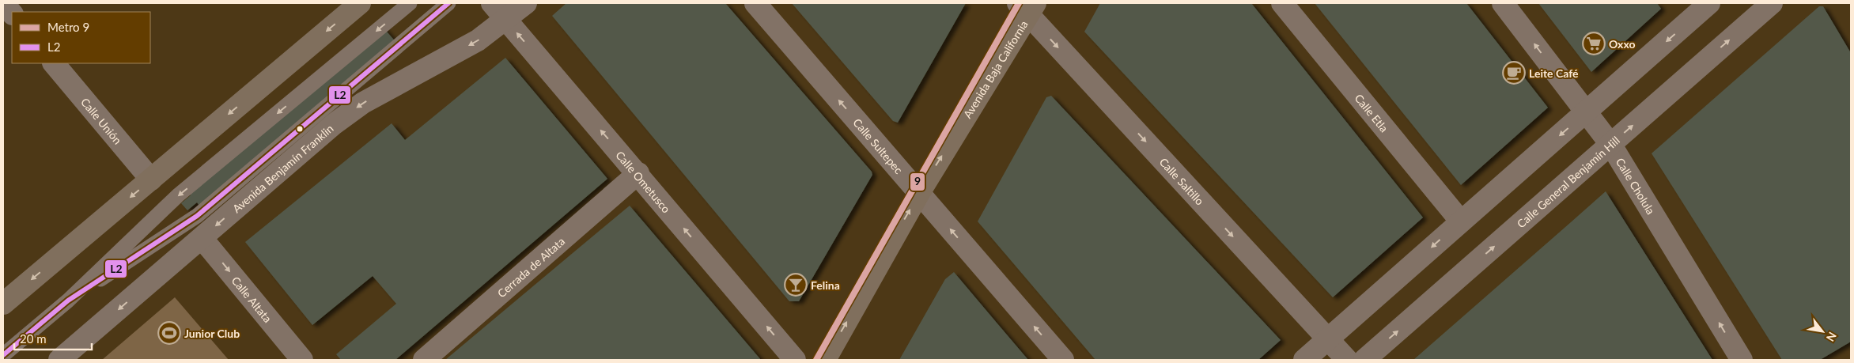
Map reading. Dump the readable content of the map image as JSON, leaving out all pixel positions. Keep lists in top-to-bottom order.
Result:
{
  "streets": {
    "main road": ["Avenida Baja California"],
    "street": [
      "Calle Etla",
      "Calle Unión",
      "Calle Sultepec",
      "Avenida Benjamín Franklin",
      "Calle Ometusco",
      "Calle General Benjamín Hill",
      "Calle Saltillo",
      "Calle Cholula",
      "Cerrada de Altata",
      "Calle Altata"
    ]
  },
  "crossings": [
    ["Avenida Baja California", "Calle Sultepec"],
    ["Avenida Baja California", "Calle Saltillo"],
    ["Avenida Benjamín Franklin", "Calle Ometusco"],
    ["Avenida Benjamín Franklin", "Calle Altata"],
    ["Calle Ometusco", "Cerrada de Altata"],
    ["Calle General Benjamín Hill", "Calle Cholula"]
  ],
  "one_way": [
    "Avenida Baja California",
    "Calle Sultepec",
    "Avenida Benjamín Franklin",
    "Calle Ometusco",
    "Calle Saltillo",
    "Calle Cholula",
    "Calle Altata"
  ],
  "places": {
    "supermarket": ["Oxxo"],
    "cafe": ["Leite Café"],
    "bar": ["Felina"],
    "sports": ["Junior Club"]
  },
  "lines": ["metro line 9", "transit line L2"],
  "legend": ["Metro 9", "L2"],
  "scale_bar": "20 m",
  "north": "bottom right"
}
